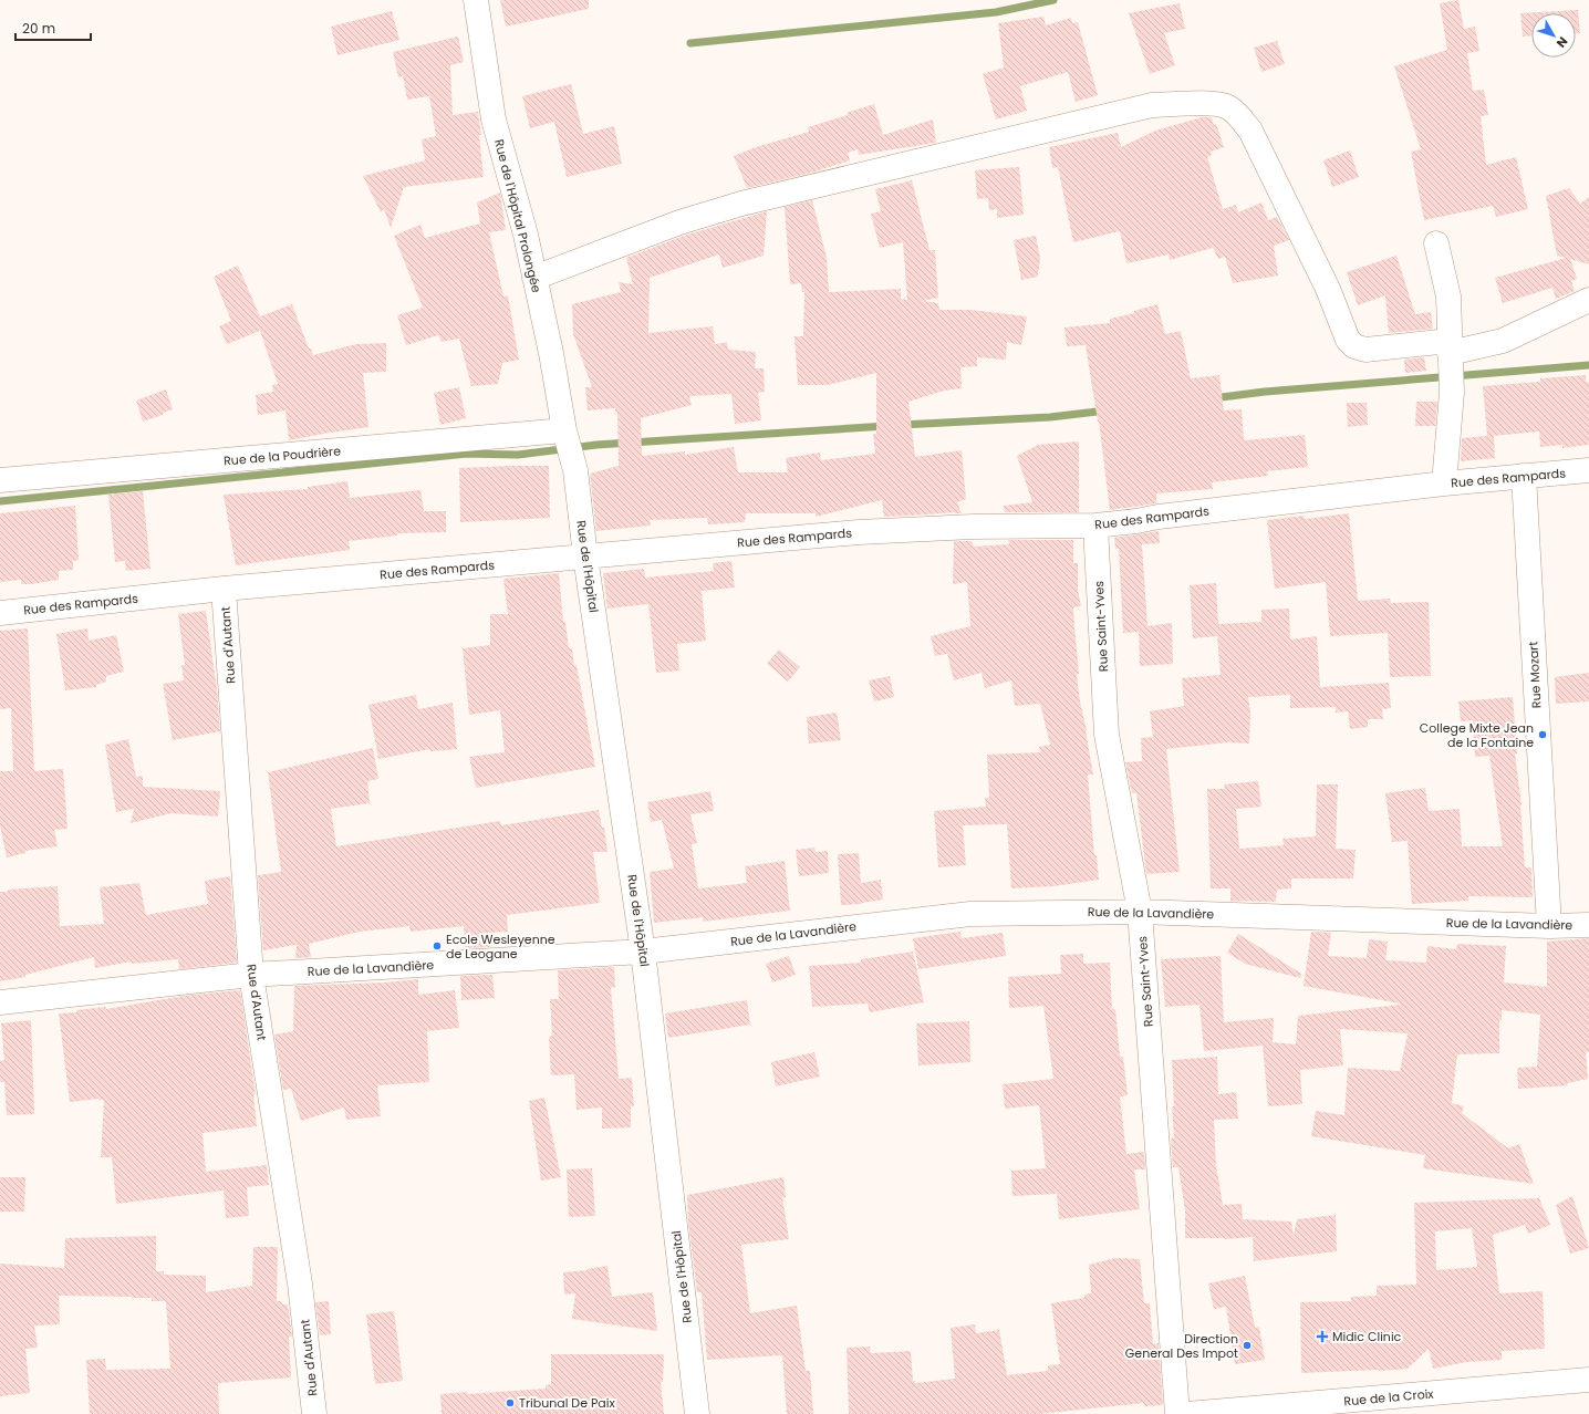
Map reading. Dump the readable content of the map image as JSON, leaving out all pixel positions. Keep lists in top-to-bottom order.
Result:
{
  "streets": {
    "street": [
      "Rue de l'Hôpital Prolongée",
      "Rue de la Poudrière",
      "Rue des Rampards",
      "Rue de l'Hôpital",
      "Rue Saint-Yves",
      "Rue d'Autant",
      "Rue Mozart",
      "Rue de la Lavandière",
      "Rue de la Croix"
    ]
  },
  "crossings": [
    ["Rue de l'Hôpital Prolongée", "Rue de la Poudrière"],
    ["Rue de l'Hôpital Prolongée", "Rue de l'Hôpital"],
    ["Rue de la Poudrière", "Rue de l'Hôpital"],
    ["Rue des Rampards", "Rue de l'Hôpital"],
    ["Rue des Rampards", "Rue Saint-Yves"],
    ["Rue des Rampards", "Rue d'Autant"],
    ["Rue des Rampards", "Rue Mozart"],
    ["Rue de l'Hôpital", "Rue de la Lavandière"],
    ["Rue Saint-Yves", "Rue de la Lavandière"],
    ["Rue d'Autant", "Rue de la Lavandière"],
    ["Rue Mozart", "Rue de la Lavandière"]
  ],
  "places": {
    "other": [
      "College Mixte Jean de la Fontaine",
      "Ecole Wesleyenne de Leogane",
      "Direction General Des Impot",
      "Tribunal De Paix"
    ],
    "health": ["Midic Clinic"]
  },
  "scale_bar": "20 m",
  "north": "bottom right"
}
